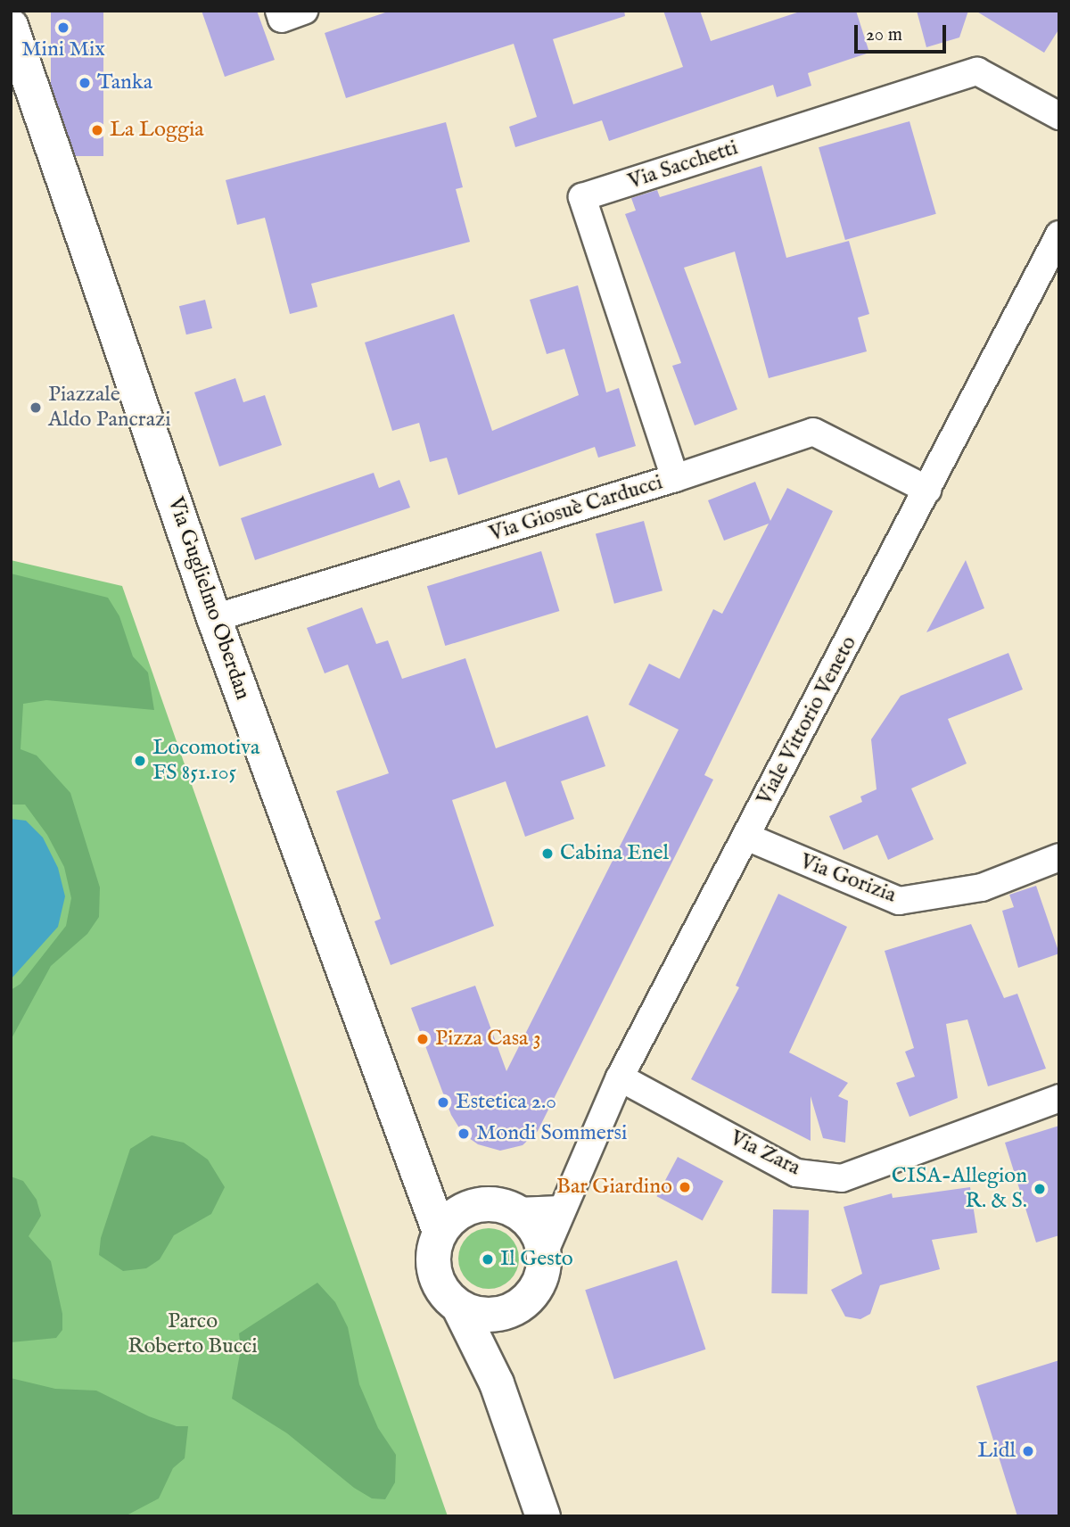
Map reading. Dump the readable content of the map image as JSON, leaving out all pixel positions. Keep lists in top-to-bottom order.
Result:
{
  "streets": {
    "main road": ["Via Guglielmo Oberdan"],
    "street": [
      "Via Sacchetti",
      "Via Giosuè Carducci",
      "Viale Vittorio Veneto",
      "Via Gorizia",
      "Via Zara"
    ]
  },
  "crossings": [
    ["Via Sacchetti", "Via Giosuè Carducci"],
    ["Via Giosuè Carducci", "Via Guglielmo Oberdan"],
    ["Via Giosuè Carducci", "Viale Vittorio Veneto"],
    ["Via Guglielmo Oberdan", "Viale Vittorio Veneto"],
    ["Viale Vittorio Veneto", "Via Gorizia"],
    ["Viale Vittorio Veneto", "Via Zara"]
  ],
  "parks": ["Parco Roberto Bucci"],
  "places": [
    "Mini Mix",
    "Tanka",
    "La Loggia",
    "Piazzale Aldo Pancrazi",
    "Locomotiva FS 851.105",
    "Cabina Enel",
    "Pizza Casa 3",
    "Estetica 2.0",
    "Mondi Sommersi",
    "Bar Giardino",
    "CISA-Allegion R. & S.",
    "Il Gesto",
    "Lidl"
  ],
  "scale_bar": "20 m"
}
